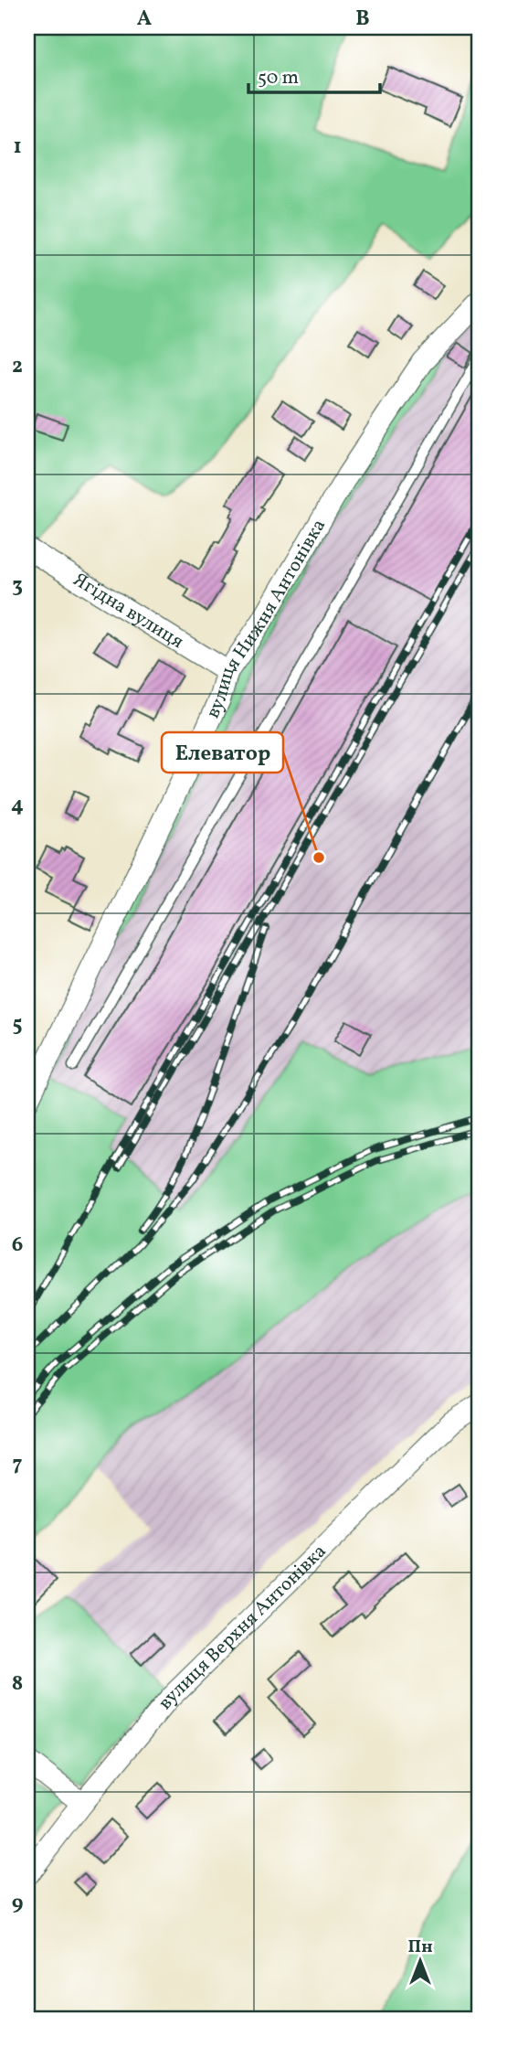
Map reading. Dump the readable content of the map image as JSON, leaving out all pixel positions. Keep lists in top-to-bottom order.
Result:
{
  "streets": {
    "street": ["Ягідна вулиця", "вулиця Нижня Антонівка", "вулиця Верхня Антонівка"]
  },
  "crossings": [
    ["Ягідна вулиця", "вулиця Нижня Антонівка"]
  ],
  "places": ["Елеватор"],
  "scale_bar": "50 m",
  "north": "top",
  "grid": {
    "columns": ["A", "B"],
    "rows": [
      "1",
      "2",
      "3",
      "4",
      "5",
      "6",
      "7",
      "8",
      "9"
    ]
  }
}
